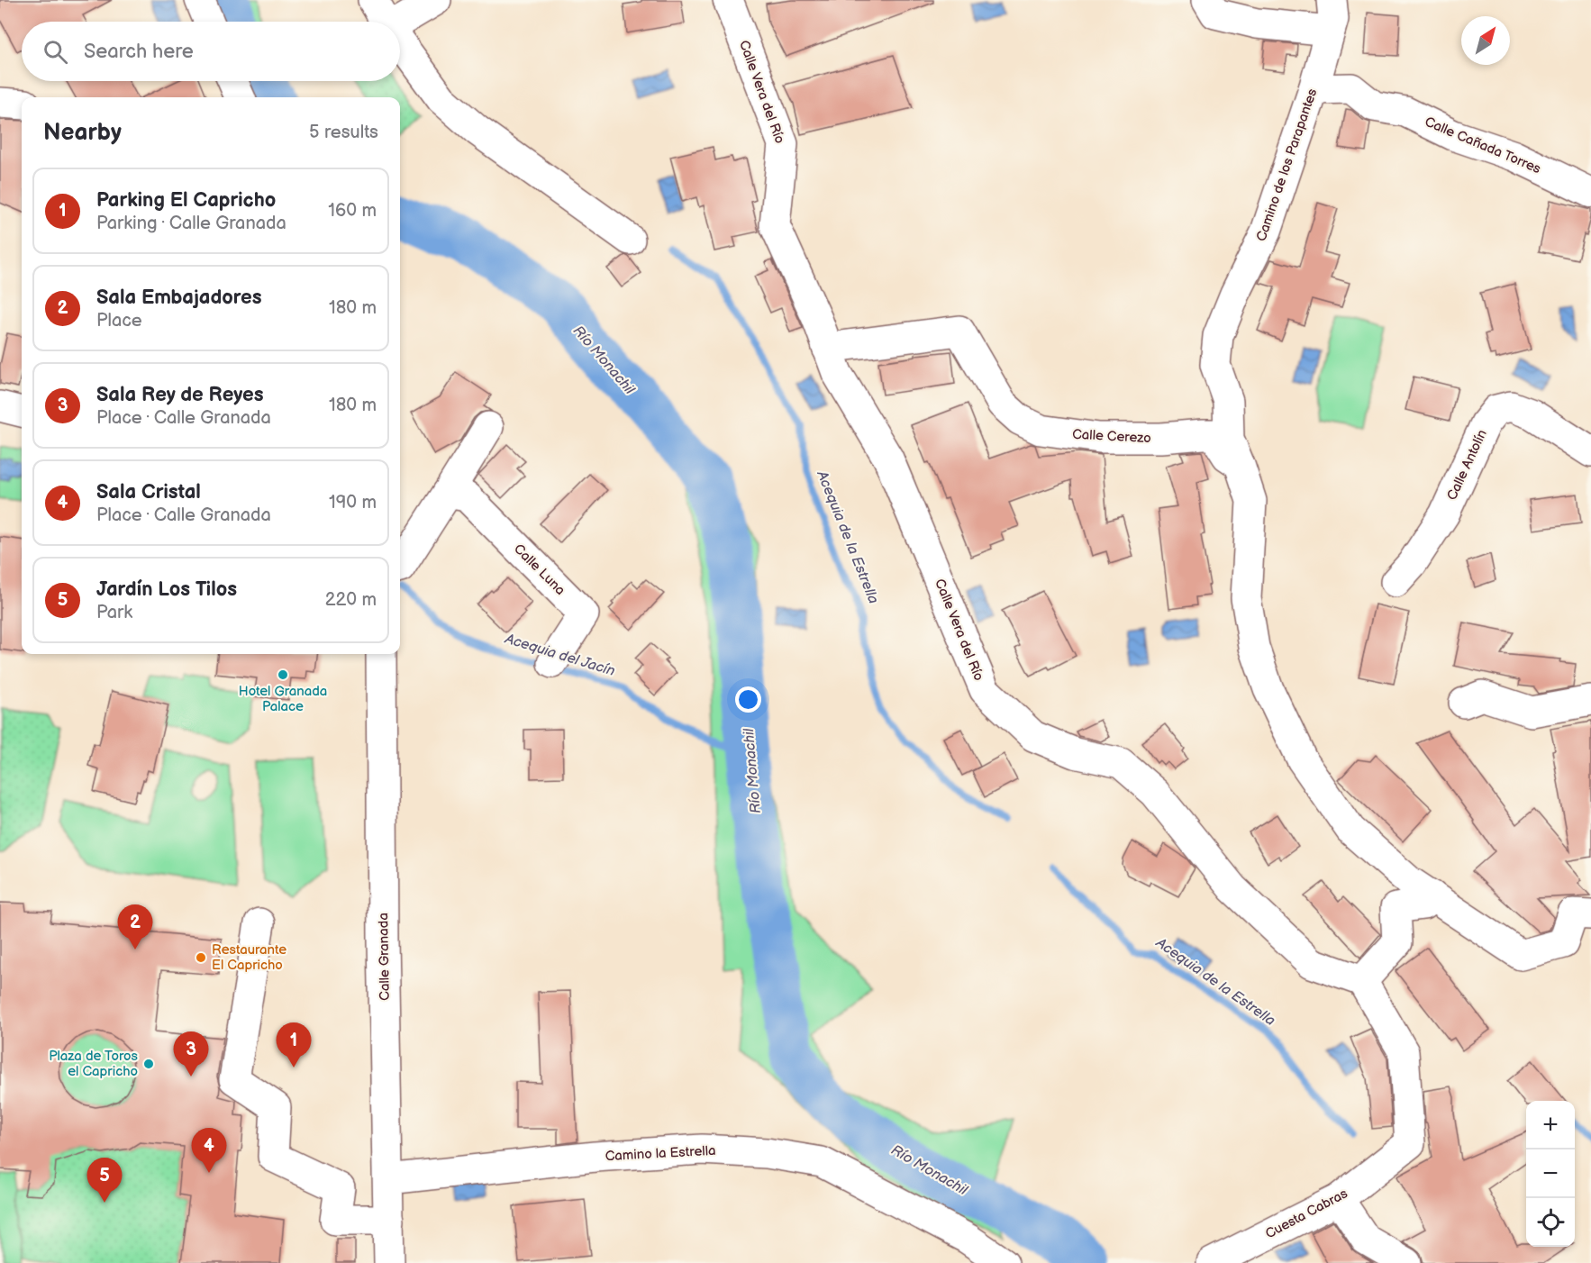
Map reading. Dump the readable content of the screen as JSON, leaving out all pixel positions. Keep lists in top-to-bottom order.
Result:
{
  "streets": {
    "street": [
      "Calle Vera del Río",
      "Calle Cañada Torres",
      "Camino de los Parapantes",
      "Calle Cerezo",
      "Calle Antolín",
      "Calle Luna",
      "Calle Granada",
      "Camino la Estrella",
      "Cuesta Cabras"
    ]
  },
  "crossings": [
    ["Calle Vera del Río", "Calle Cerezo"],
    ["Calle Vera del Río", "Cuesta Cabras"],
    ["Calle Cañada Torres", "Camino de los Parapantes"],
    ["Camino de los Parapantes", "Calle Cerezo"],
    ["Calle Granada", "Camino la Estrella"]
  ],
  "water": ["Río Monachil", "Acequia de la Estrella", "Acequia del Jacín"],
  "places": ["Hotel Granada Palace", "Restaurante El Capricho", "Plaza de Toros el Capricho"],
  "north": "top right",
  "page": {
    "search": "Search here",
    "heading": ["Nearby", "5 results"],
    "list": [
      {
        "mark": "1",
        "name": "Parking El Capricho",
        "note": "Parking · Calle Granada",
        "value": "160 m"
      },
      {
        "mark": "2",
        "name": "Sala Embajadores",
        "note": "Place",
        "value": "180 m"
      },
      {
        "mark": "3",
        "name": "Sala Rey de Reyes",
        "note": "Place · Calle Granada",
        "value": "180 m"
      },
      {
        "mark": "4",
        "name": "Sala Cristal",
        "note": "Place · Calle Granada",
        "value": "190 m"
      },
      {
        "mark": "5",
        "name": "Jardín Los Tilos",
        "note": "Park",
        "value": "220 m"
      }
    ],
    "pins": [
      "2",
      "1",
      "3",
      "4",
      "5"
    ],
    "map_buttons": ["+", "−"]
  }
}
